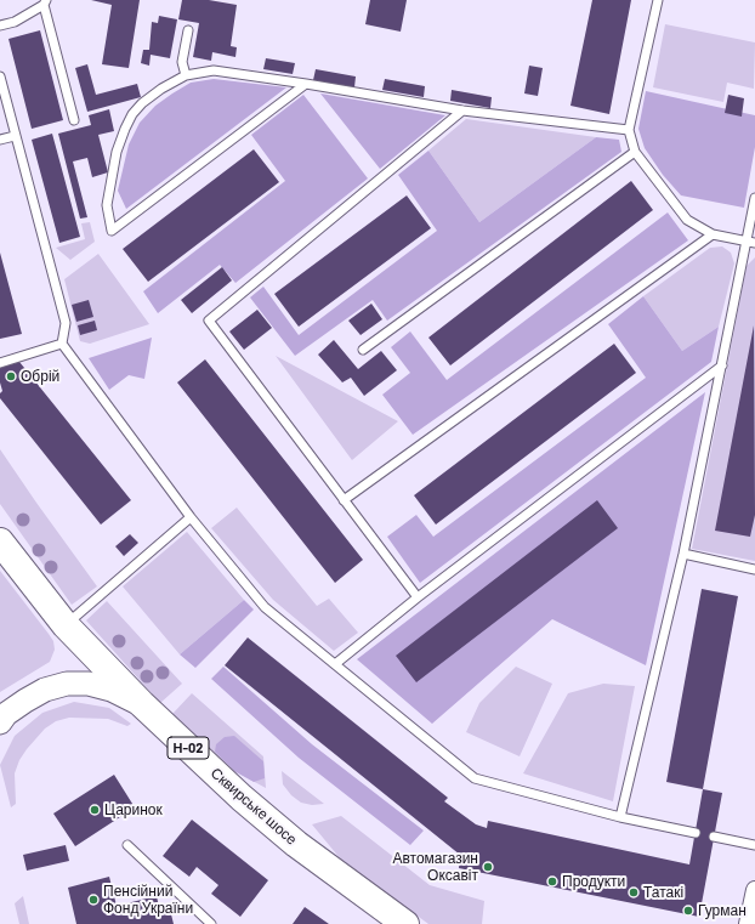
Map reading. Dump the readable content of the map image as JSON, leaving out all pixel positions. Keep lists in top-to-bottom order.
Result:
{
  "streets": {
    "main road": ["Н-02", "Сквирське шосе"]
  },
  "places": [
    "Обрій",
    "Царинок",
    "Автомагазин Оксавіт",
    "Продукти",
    "Татакі",
    "Пенсійний Фонд України",
    "Гурман"
  ]
}
